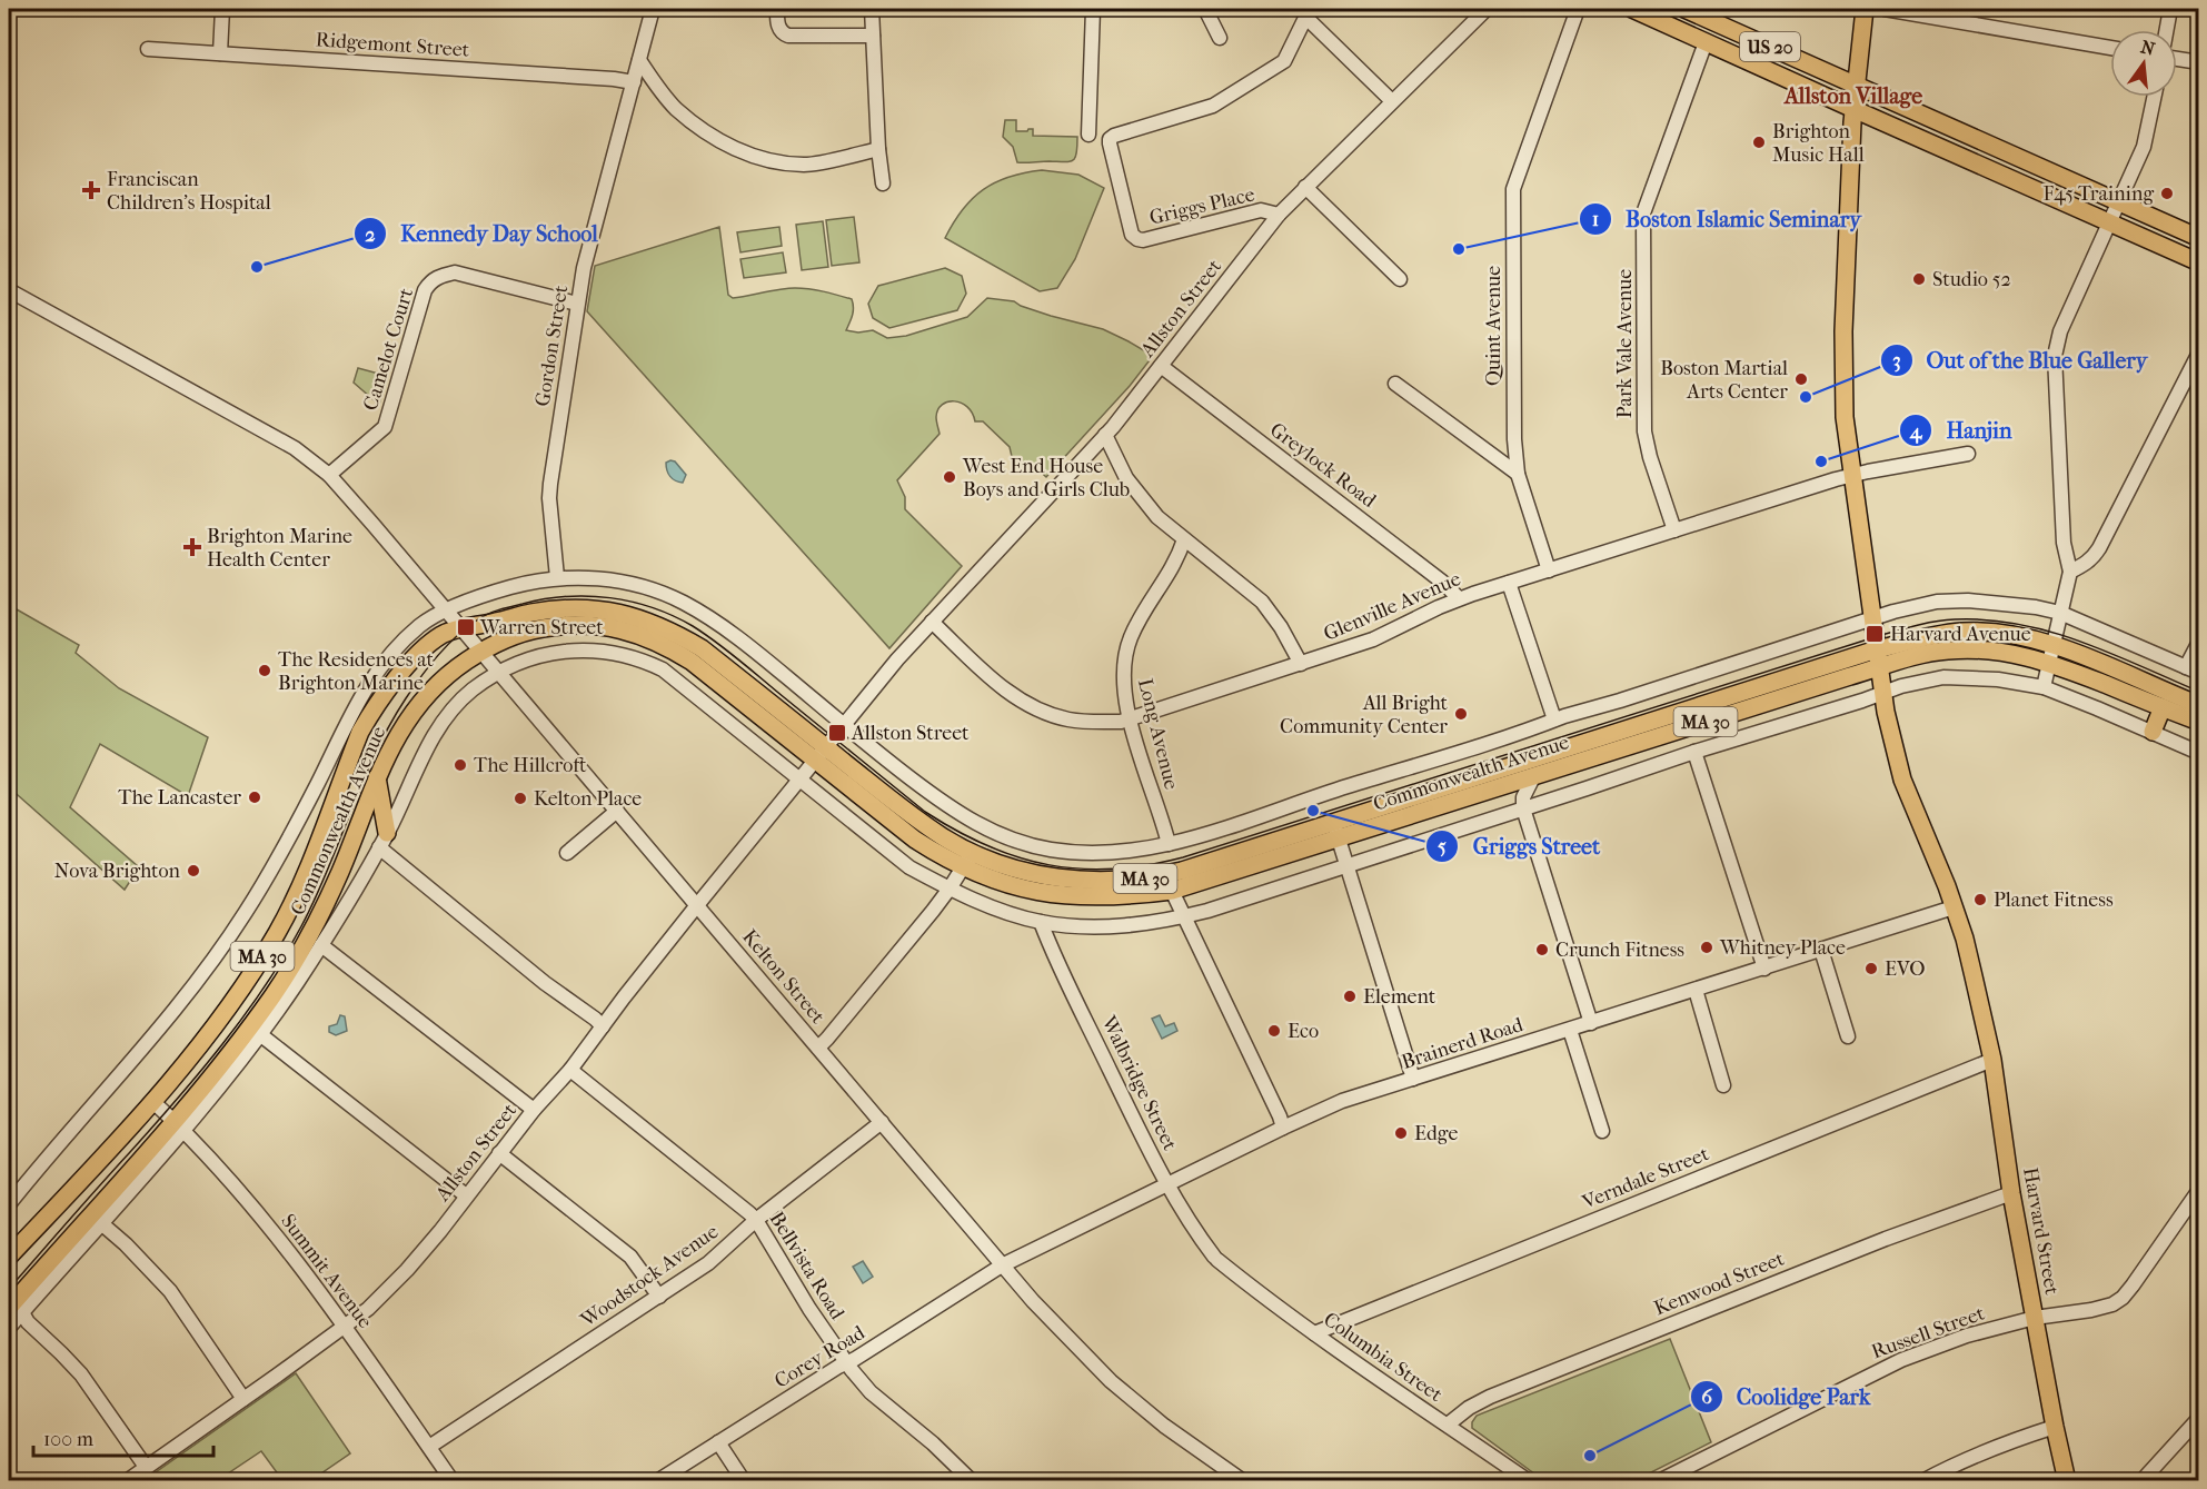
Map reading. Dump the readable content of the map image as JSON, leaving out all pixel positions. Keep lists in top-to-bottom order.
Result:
{
  "streets": {
    "main road": [
      "US 20",
      "MA 30",
      "Commonwealth Avenue",
      "Harvard Street"
    ],
    "street": [
      "Ridgemont Street",
      "Griggs Place",
      "Allston Street",
      "Quint Avenue",
      "Park Vale Avenue",
      "Gordon Street",
      "Camelot Court",
      "Greylock Road",
      "Glenville Avenue",
      "Long Avenue",
      "Kelton Street",
      "Brainerd Road",
      "Walbridge Street",
      "Verndale Street",
      "Bellvista Road",
      "Summit Avenue",
      "Woodstock Avenue",
      "Kenwood Street",
      "Russell Street",
      "Corey Road",
      "Columbia Street"
    ]
  },
  "crossings": [
    ["Ridgemont Street", "Gordon Street"],
    ["US 20", "Park Vale Avenue"],
    ["Griggs Place", "Allston Street"],
    ["Allston Street", "Greylock Road"],
    ["Allston Street", "Glenville Avenue"],
    ["Allston Street", "Commonwealth Avenue"],
    ["Allston Street", "Kelton Street"],
    ["Allston Street", "Bellvista Road"],
    ["Allston Street", "Summit Avenue"],
    ["Quint Avenue", "Glenville Avenue"],
    ["Park Vale Avenue", "Glenville Avenue"],
    ["Gordon Street", "Camelot Court"],
    ["Gordon Street", "Commonwealth Avenue"],
    ["Greylock Road", "Glenville Avenue"],
    ["Glenville Avenue", "Long Avenue"],
    ["Long Avenue", "Commonwealth Avenue"],
    ["Commonwealth Avenue", "Kelton Street"],
    ["Commonwealth Avenue", "Walbridge Street"],
    ["Commonwealth Avenue", "Summit Avenue"],
    ["Kelton Street", "Brainerd Road"],
    ["Kelton Street", "Woodstock Avenue"],
    ["Kelton Street", "Corey Road"],
    ["Brainerd Road", "Walbridge Street"],
    ["Brainerd Road", "Harvard Street"],
    ["Brainerd Road", "Corey Road"],
    ["Walbridge Street", "Columbia Street"],
    ["Verndale Street", "Harvard Street"],
    ["Verndale Street", "Columbia Street"],
    ["Harvard Street", "Kenwood Street"],
    ["Harvard Street", "Russell Street"],
    ["Bellvista Road", "Woodstock Avenue"],
    ["Bellvista Road", "Corey Road"],
    ["Summit Avenue", "Woodstock Avenue"],
    ["Kenwood Street", "Columbia Street"]
  ],
  "districts": ["Allston Village"],
  "places": {
    "other": [
      "Brighton Music Hall",
      "F45 Training",
      "Boston Islamic Seminary",
      "Kennedy Day School",
      "Studio 52",
      "Boston Martial Arts Center",
      "Out of the Blue Gallery",
      "Hanjin",
      "West End House Boys and Girls Club",
      "The Residences at Brighton Marine",
      "All Bright Community Center",
      "The Hillcroft",
      "The Lancaster",
      "Kelton Place",
      "Griggs Street",
      "Nova Brighton",
      "Planet Fitness",
      "Whitney Place",
      "Crunch Fitness",
      "EVO",
      "Element",
      "Eco",
      "Edge",
      "Coolidge Park"
    ],
    "health": ["Franciscan Children's Hospital", "Brighton Marine Health Center"],
    "transit": ["Warren Street", "Harvard Avenue", "Allston Street"]
  },
  "scale_bar": "100 m",
  "north": "top"
}
